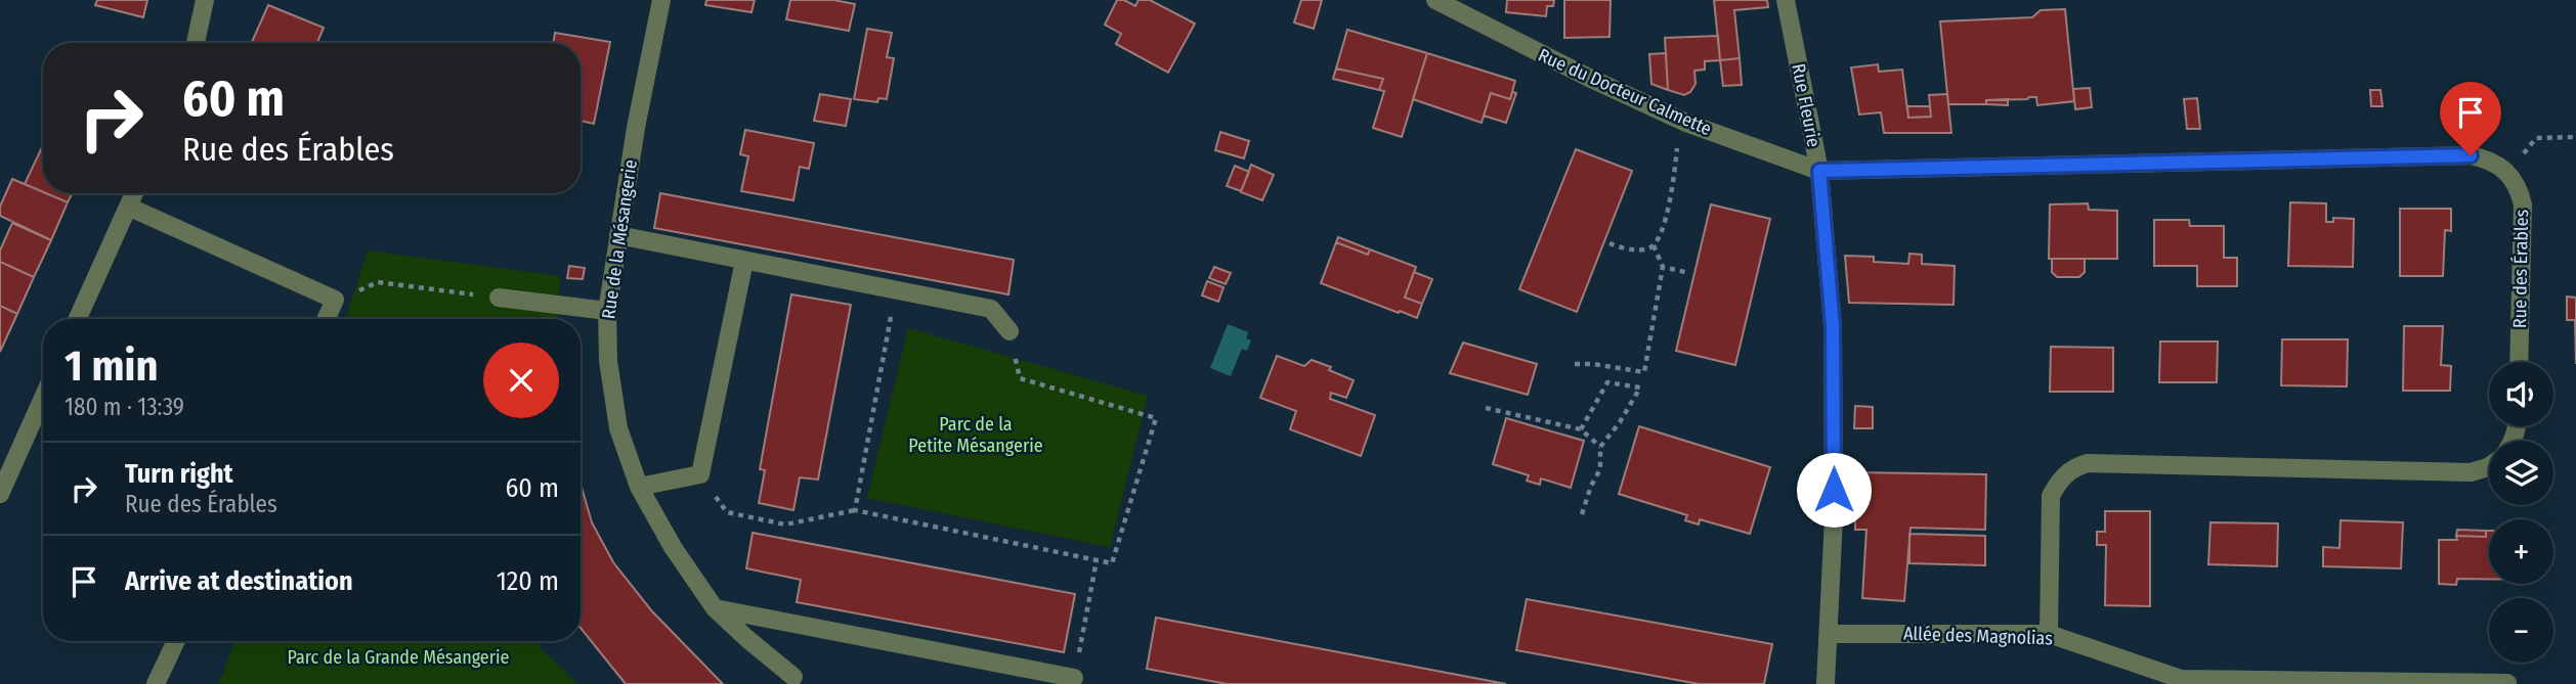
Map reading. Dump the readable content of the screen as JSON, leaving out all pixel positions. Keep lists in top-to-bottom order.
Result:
{
  "streets": {
    "street": [
      "Rue du Docteur Calmette",
      "Rue Fleurie",
      "Rue de la Mésangerie",
      "Rue des Érables",
      "Allée des Magnolias"
    ]
  },
  "crossings": [
    ["Rue du Docteur Calmette", "Rue Fleurie"],
    ["Rue Fleurie", "Allée des Magnolias"]
  ],
  "parks": ["Parc de la Petite Mésangerie", "Parc de la Grande Mésangerie"],
  "page": {
    "turn": ["60 m", "Rue des Érables"],
    "heading": ["1 min", "180 m · 13:39"],
    "map_buttons": ["+", "−"],
    "list": [
      {
        "name": "Turn right",
        "note": "Rue des Érables",
        "value": "60 m"
      },
      {
        "name": "Arrive at destination",
        "value": "120 m"
      }
    ]
  }
}
